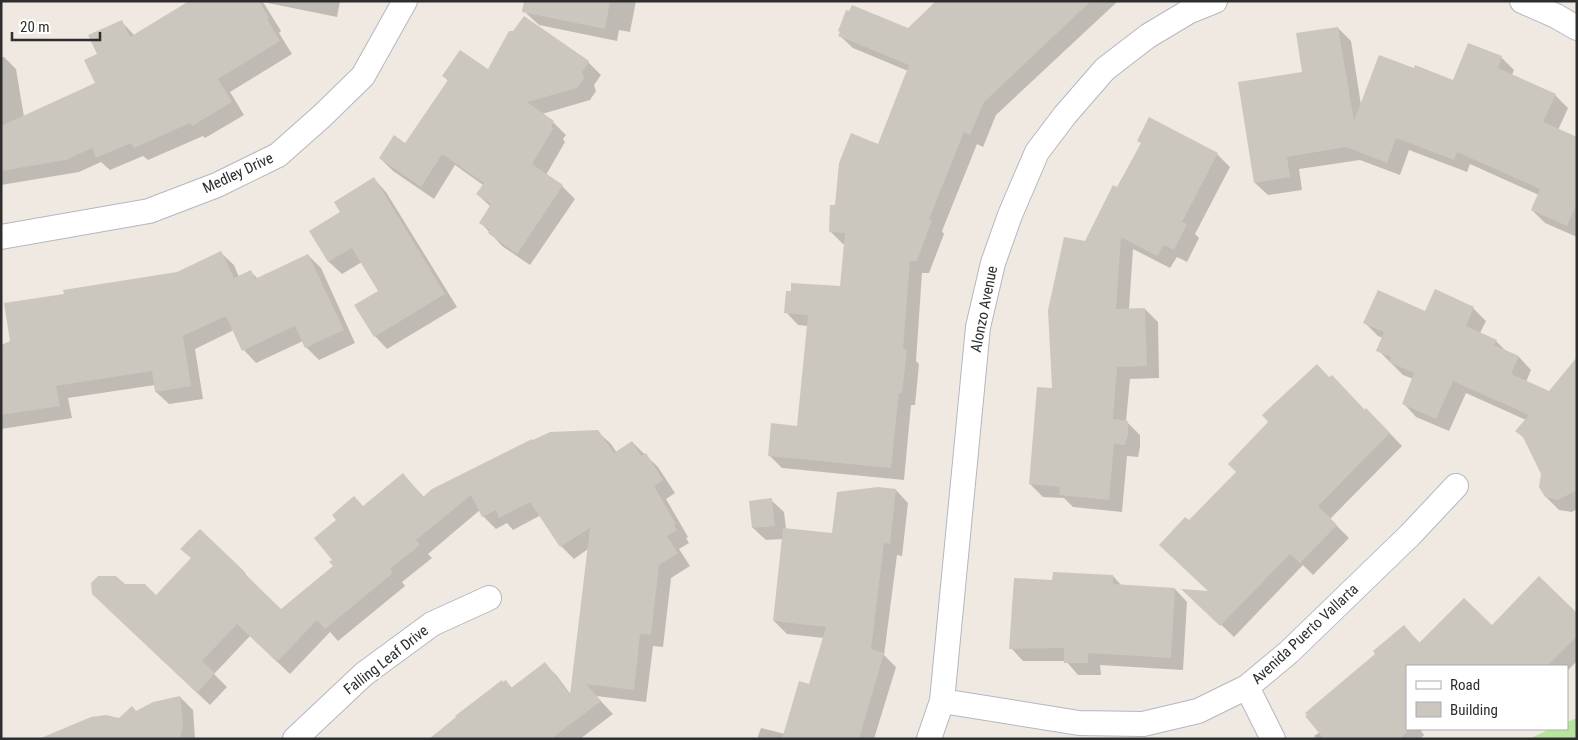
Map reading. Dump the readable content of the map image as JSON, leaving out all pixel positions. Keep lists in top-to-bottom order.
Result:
{
  "streets": {
    "street": [
      "Medley Drive",
      "Alonzo Avenue",
      "Avenida Puerto Vallarta",
      "Falling Leaf Drive"
    ]
  },
  "crossings": [
    ["Alonzo Avenue", "Avenida Puerto Vallarta"]
  ],
  "legend": ["Road", "Building"],
  "scale_bar": "20 m"
}
